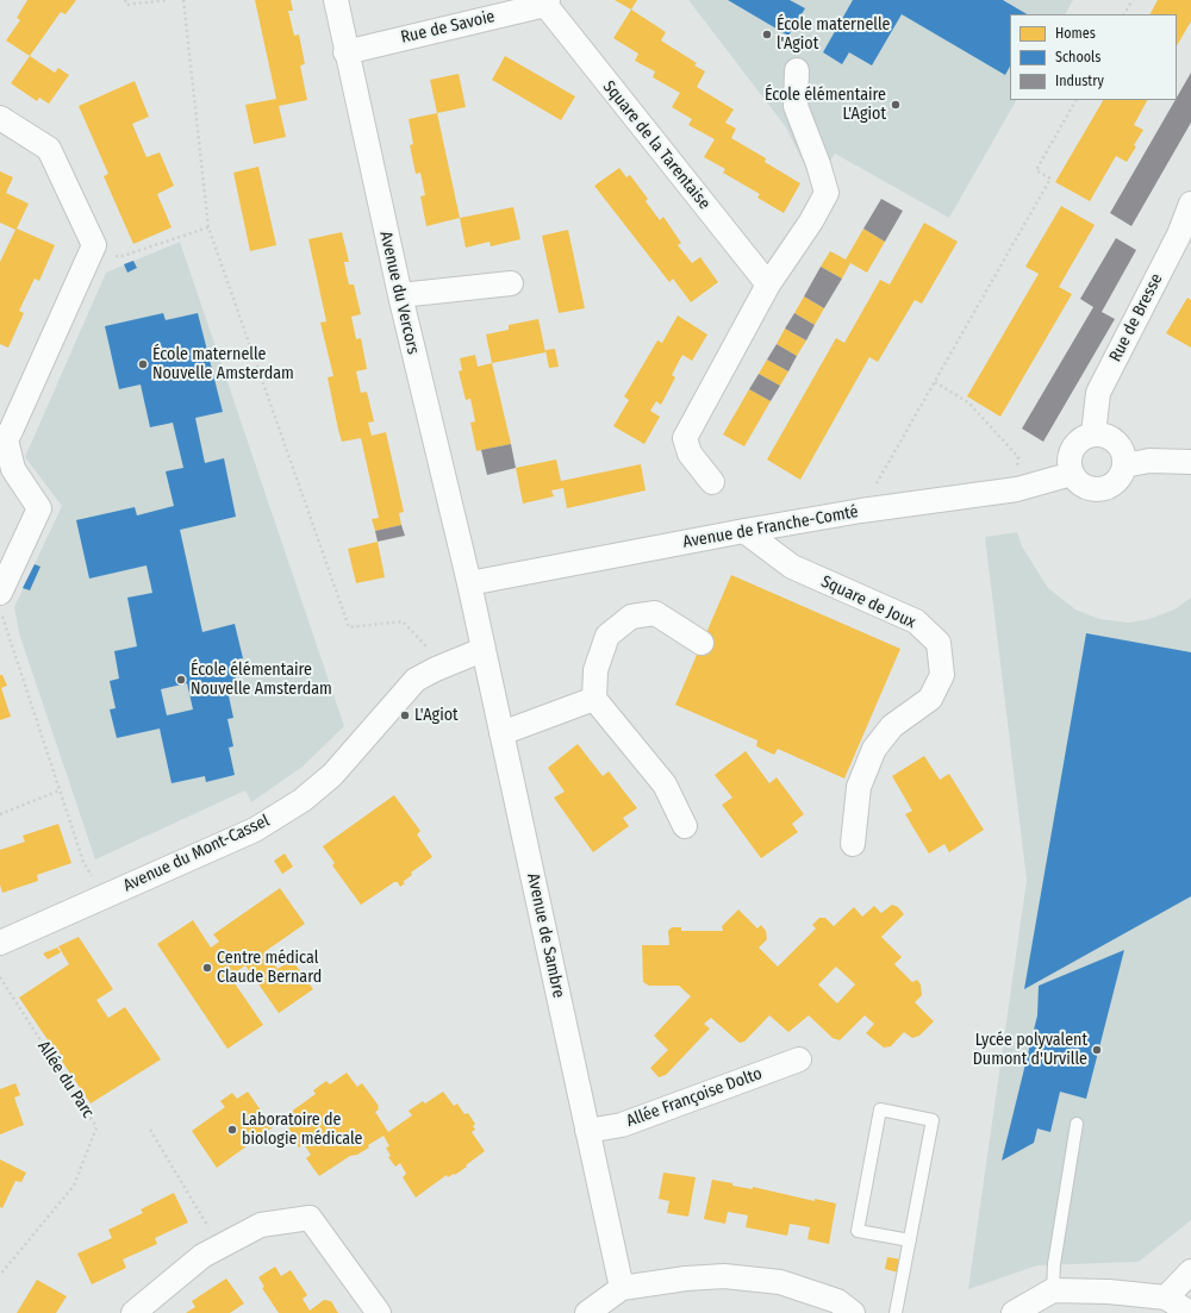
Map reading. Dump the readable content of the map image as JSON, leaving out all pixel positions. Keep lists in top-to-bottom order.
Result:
{
  "streets": {
    "street": [
      "Rue de Savoie",
      "Square de la Tarentaise",
      "Avenue du Vercors",
      "Rue de Bresse",
      "Avenue de Franche-Comté",
      "Square de Joux",
      "Avenue du Mont-Cassel",
      "Avenue de Sambre",
      "Allée Françoise Dolto"
    ],
    "path": ["Allée du Parc"]
  },
  "crossings": [
    ["Rue de Savoie", "Square de la Tarentaise"],
    ["Rue de Savoie", "Avenue du Vercors"],
    ["Avenue du Vercors", "Avenue de Franche-Comté"],
    ["Avenue du Vercors", "Avenue de Sambre"],
    ["Rue de Bresse", "Avenue de Franche-Comté"],
    ["Avenue de Franche-Comté", "Square de Joux"],
    ["Avenue de Franche-Comté", "Avenue de Sambre"],
    ["Avenue du Mont-Cassel", "Avenue de Sambre"],
    ["Avenue de Sambre", "Allée Françoise Dolto"]
  ],
  "places": [
    "École maternelle l'Agiot",
    "École élémentaire L'Agiot",
    "École maternelle Nouvelle Amsterdam",
    "École élémentaire Nouvelle Amsterdam",
    "L'Agiot",
    "Centre médical Claude Bernard",
    "Lycée polyvalent Dumont d'Urville",
    "Laboratoire de biologie médicale"
  ],
  "legend": ["Homes", "Schools", "Industry"]
}
